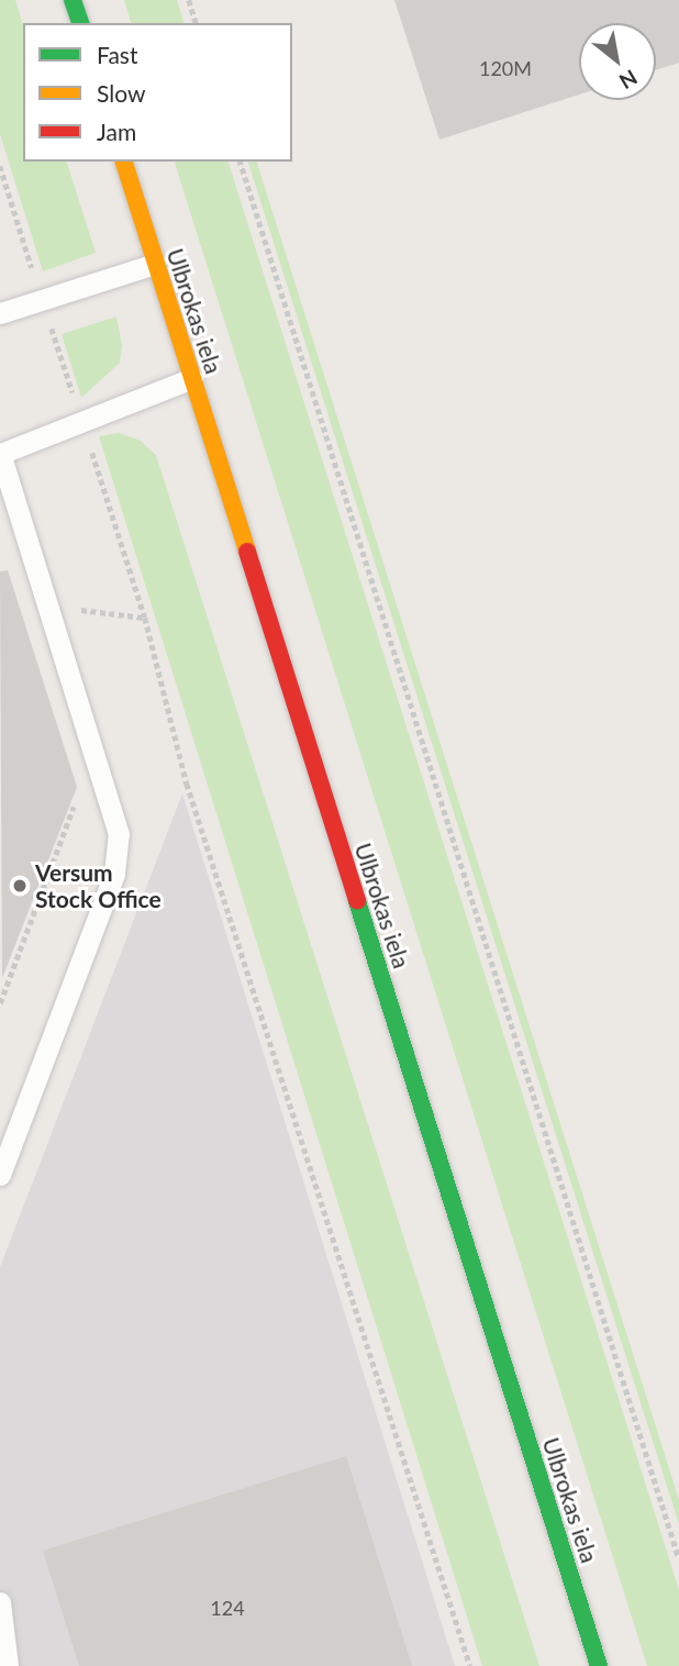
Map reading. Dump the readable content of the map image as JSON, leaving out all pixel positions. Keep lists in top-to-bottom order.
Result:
{
  "streets": {
    "main road": ["Ulbrokas iela"]
  },
  "places": ["Versum Stock Office"],
  "house_numbers": ["120M", "124"],
  "legend": ["Fast", "Slow", "Jam"],
  "north": "bottom right"
}
